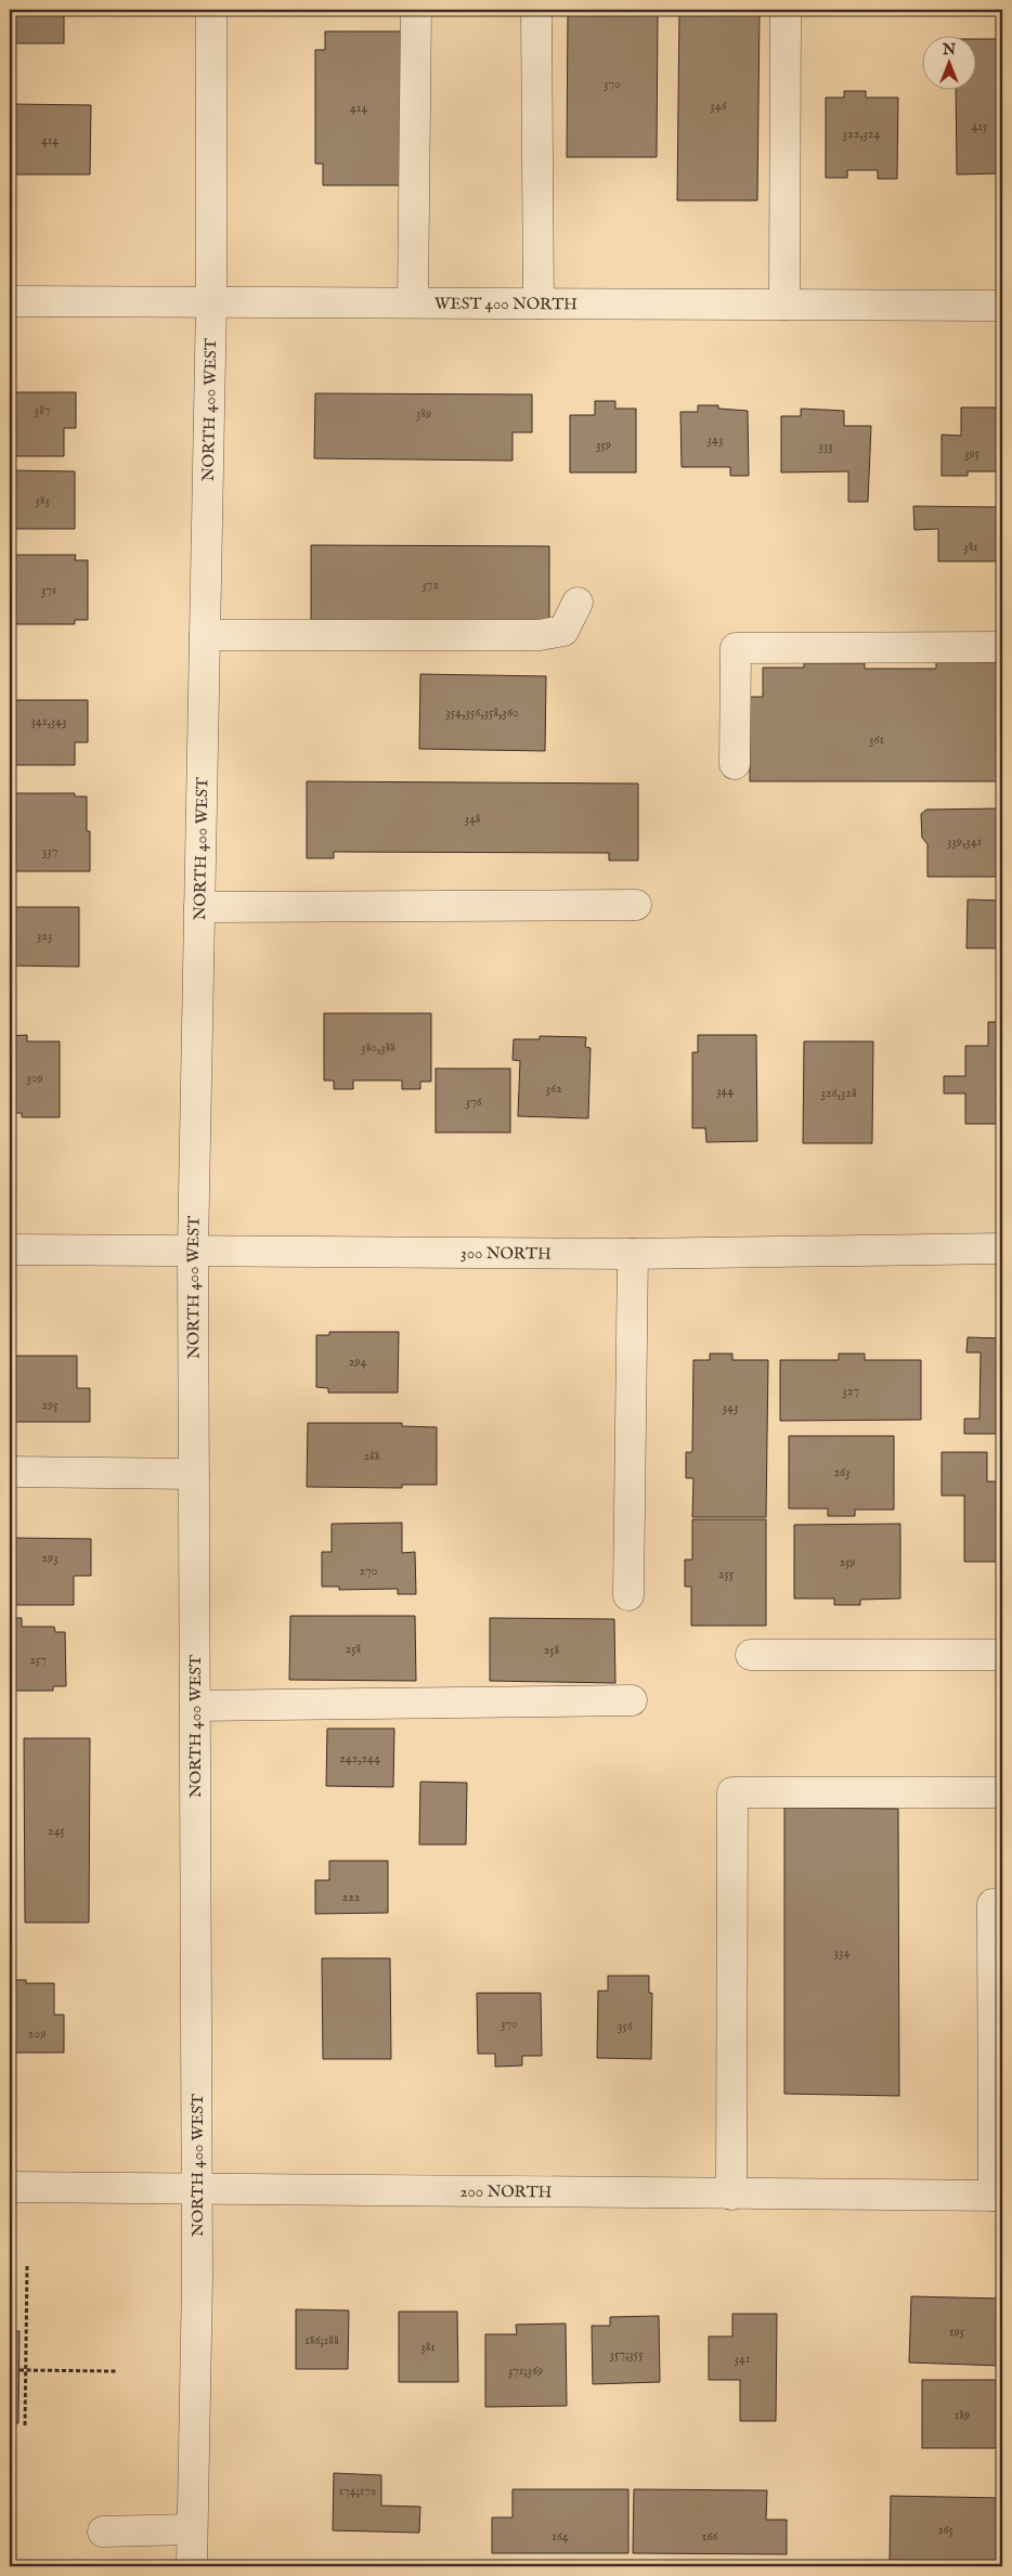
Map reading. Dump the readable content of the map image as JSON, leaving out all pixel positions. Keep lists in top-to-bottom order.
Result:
{
  "streets": {
    "street": [
      "WEST 400 NORTH",
      "NORTH 400 WEST",
      "300 NORTH",
      "200 NORTH"
    ]
  },
  "crossings": [
    ["WEST 400 NORTH", "NORTH 400 WEST"],
    ["NORTH 400 WEST", "300 NORTH"],
    ["NORTH 400 WEST", "200 NORTH"]
  ],
  "house_numbers": [
    "370",
    "346",
    "414",
    "415",
    "322,324",
    "414",
    "387",
    "389",
    "343",
    "359",
    "333",
    "395",
    "383",
    "381",
    "372",
    "371",
    "354,356,358,360",
    "341,343",
    "361",
    "348",
    "339,341",
    "337",
    "323",
    "380,388",
    "309",
    "362",
    "344",
    "326,328",
    "376",
    "294",
    "327",
    "295",
    "343",
    "288",
    "263",
    "293",
    "259",
    "270",
    "255",
    "258",
    "258",
    "257",
    "242,244",
    "245",
    "222",
    "334",
    "370",
    "356",
    "209",
    "195",
    "186;188",
    "381",
    "357;355",
    "341",
    "371;369",
    "189",
    "174;172",
    "165",
    "164",
    "166"
  ],
  "north": "top"
}
